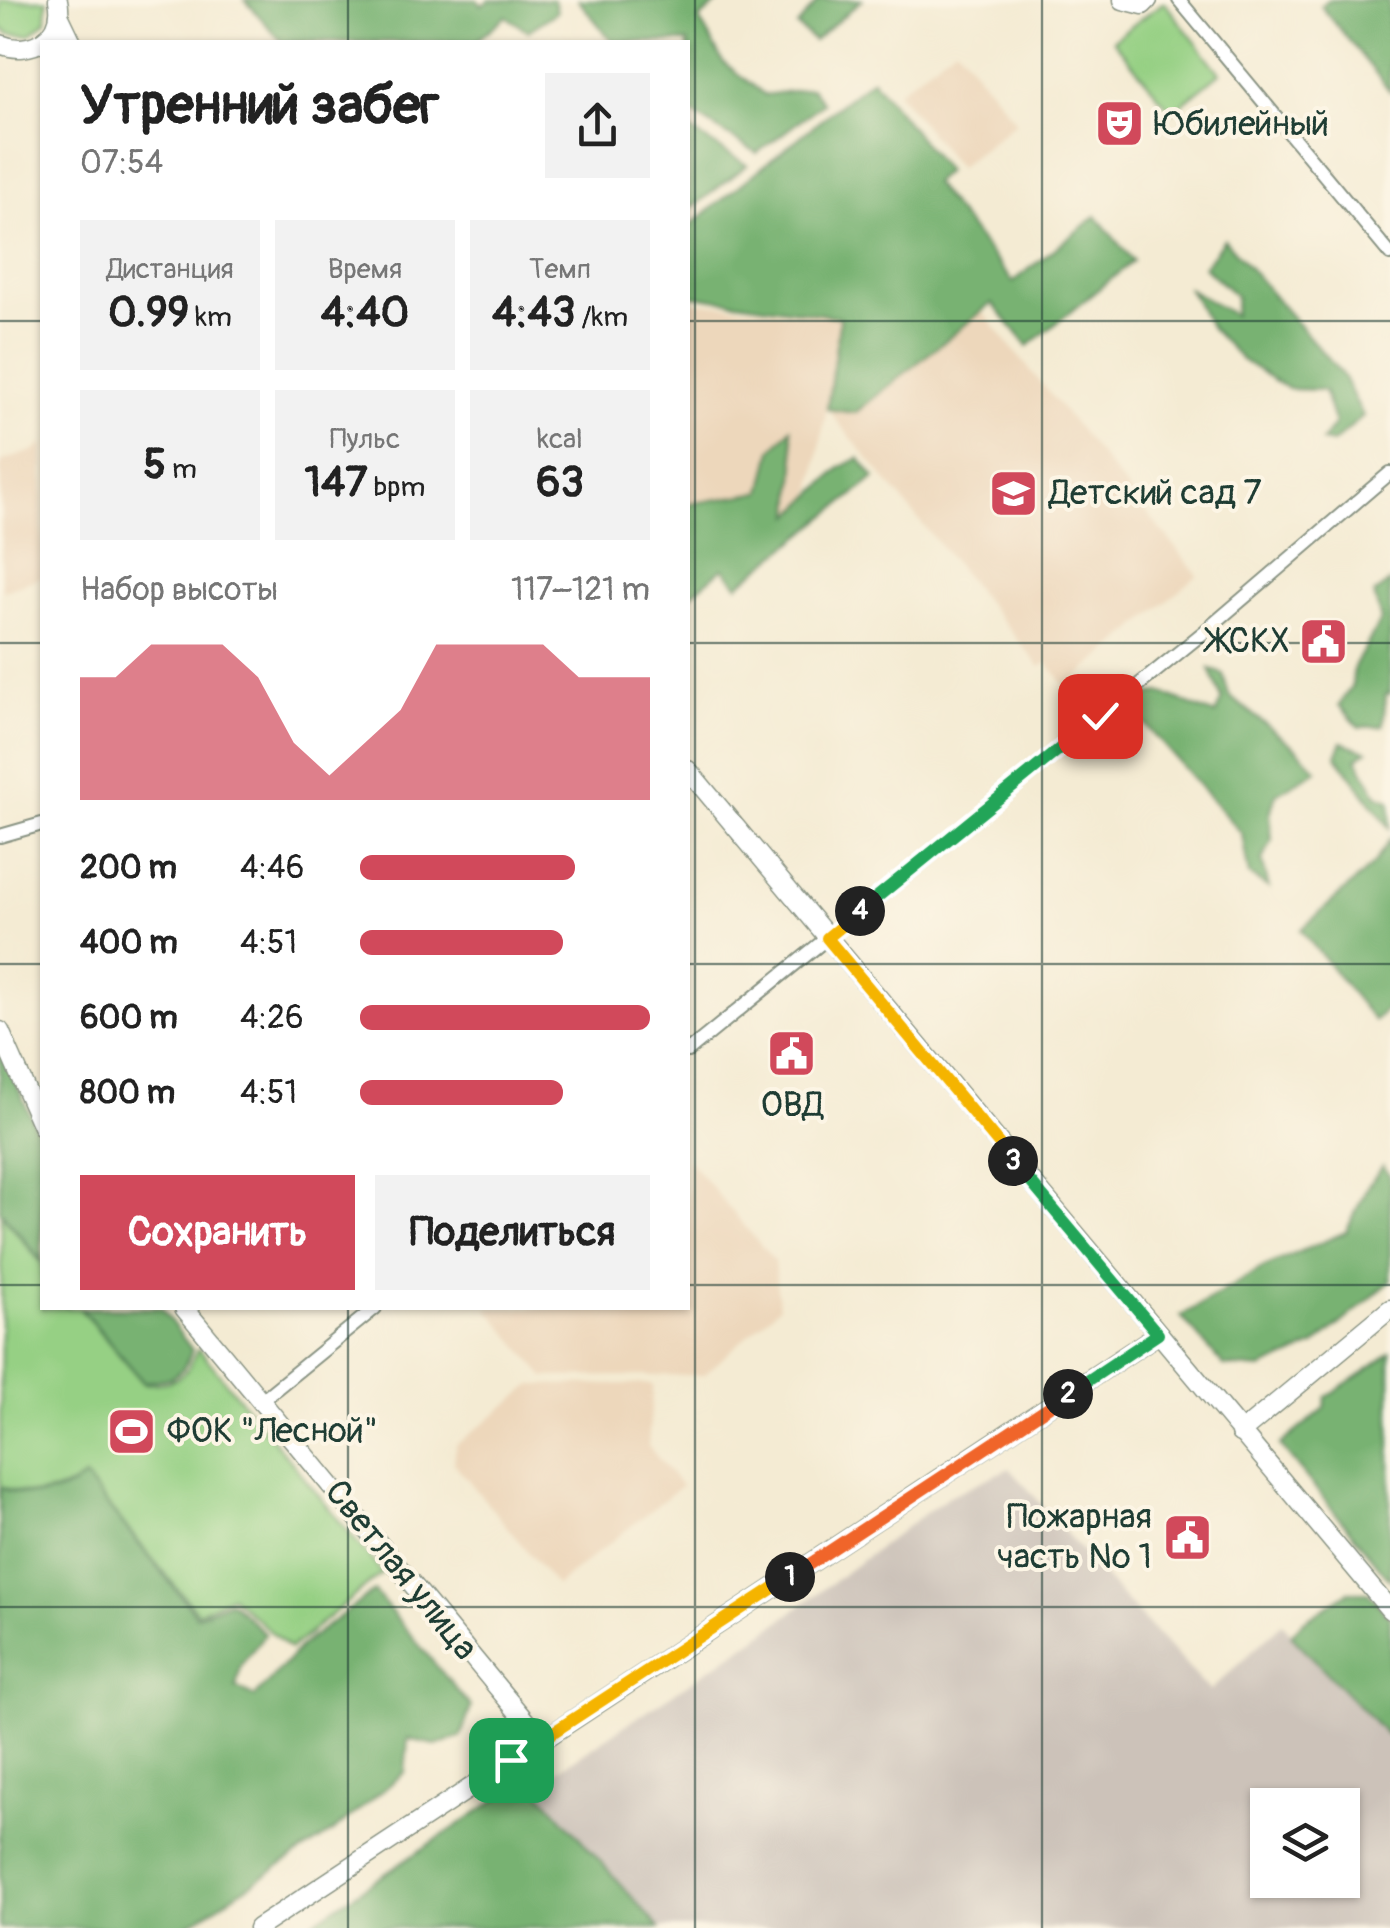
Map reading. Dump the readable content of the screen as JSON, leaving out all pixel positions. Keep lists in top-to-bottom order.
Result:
{
  "streets": {
    "main road": ["Светлая улица"]
  },
  "places": {
    "theatre": ["Юбилейный"],
    "school or university": ["Детский сад 7"],
    "public building": ["ЖСКХ", "ОВД", "Пожарная часть № 1"],
    "sports": ["ФОК \"Лесной\""]
  },
  "page": {
    "heading": ["Утренний забег", "07:54"],
    "stats": [
      ["Дистанция", "0.99 km"],
      ["Время", "4:40"],
      ["Темп", "4:43 /km"],
      ["5 m"],
      ["Пульс", "147 bpm"],
      ["kcal", "63"]
    ],
    "chart": ["Набор высоты", "117–121 m"],
    "list": [
      {
        "name": "200 m",
        "note": "4:46"
      },
      {
        "name": "400 m",
        "note": "4:51"
      },
      {
        "name": "600 m",
        "note": "4:26"
      },
      {
        "name": "800 m",
        "note": "4:51"
      }
    ],
    "pins": [
      "4",
      "3",
      "2",
      "1"
    ],
    "buttons": ["Сохранить", "Поделиться"]
  }
}
